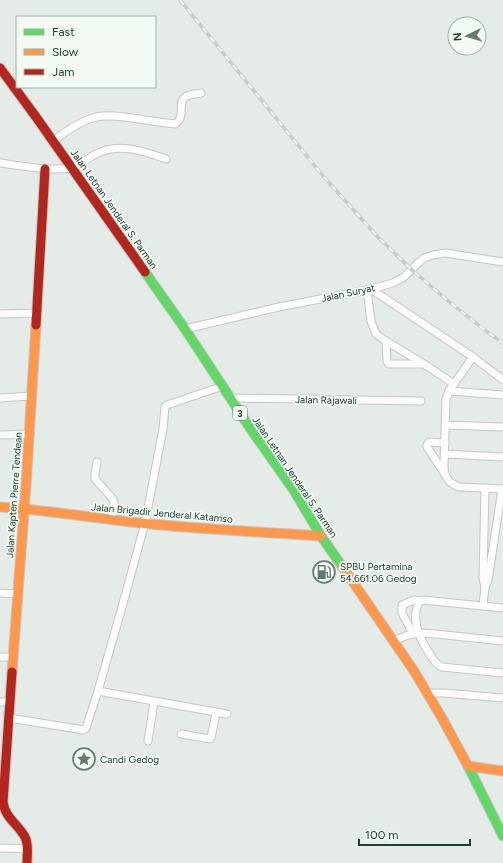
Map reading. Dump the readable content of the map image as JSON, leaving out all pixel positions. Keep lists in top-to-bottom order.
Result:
{
  "streets": {
    "main road": [
      "Jalan Letnan Jenderal S. Parman",
      "3",
      "Jalan Kapten Pierre Tendean",
      "Jalan Brigadir Jenderal Katamso"
    ],
    "street": ["Jalan Suryat", "Jalan Rajawali"]
  },
  "crossings": [
    ["Jalan Letnan Jenderal S. Parman", "Jalan Suryat"],
    ["Jalan Letnan Jenderal S. Parman", "Jalan Rajawali"],
    ["Jalan Letnan Jenderal S. Parman", "Jalan Brigadir Jenderal Katamso"],
    ["Jalan Kapten Pierre Tendean", "Jalan Brigadir Jenderal Katamso"]
  ],
  "places": {
    "fuel station": ["SPBU Pertamina 54.661.06 Gedog"],
    "place": ["Candi Gedog"]
  },
  "legend": ["Fast", "Slow", "Jam"],
  "scale_bar": "100 m",
  "north": "left"
}
